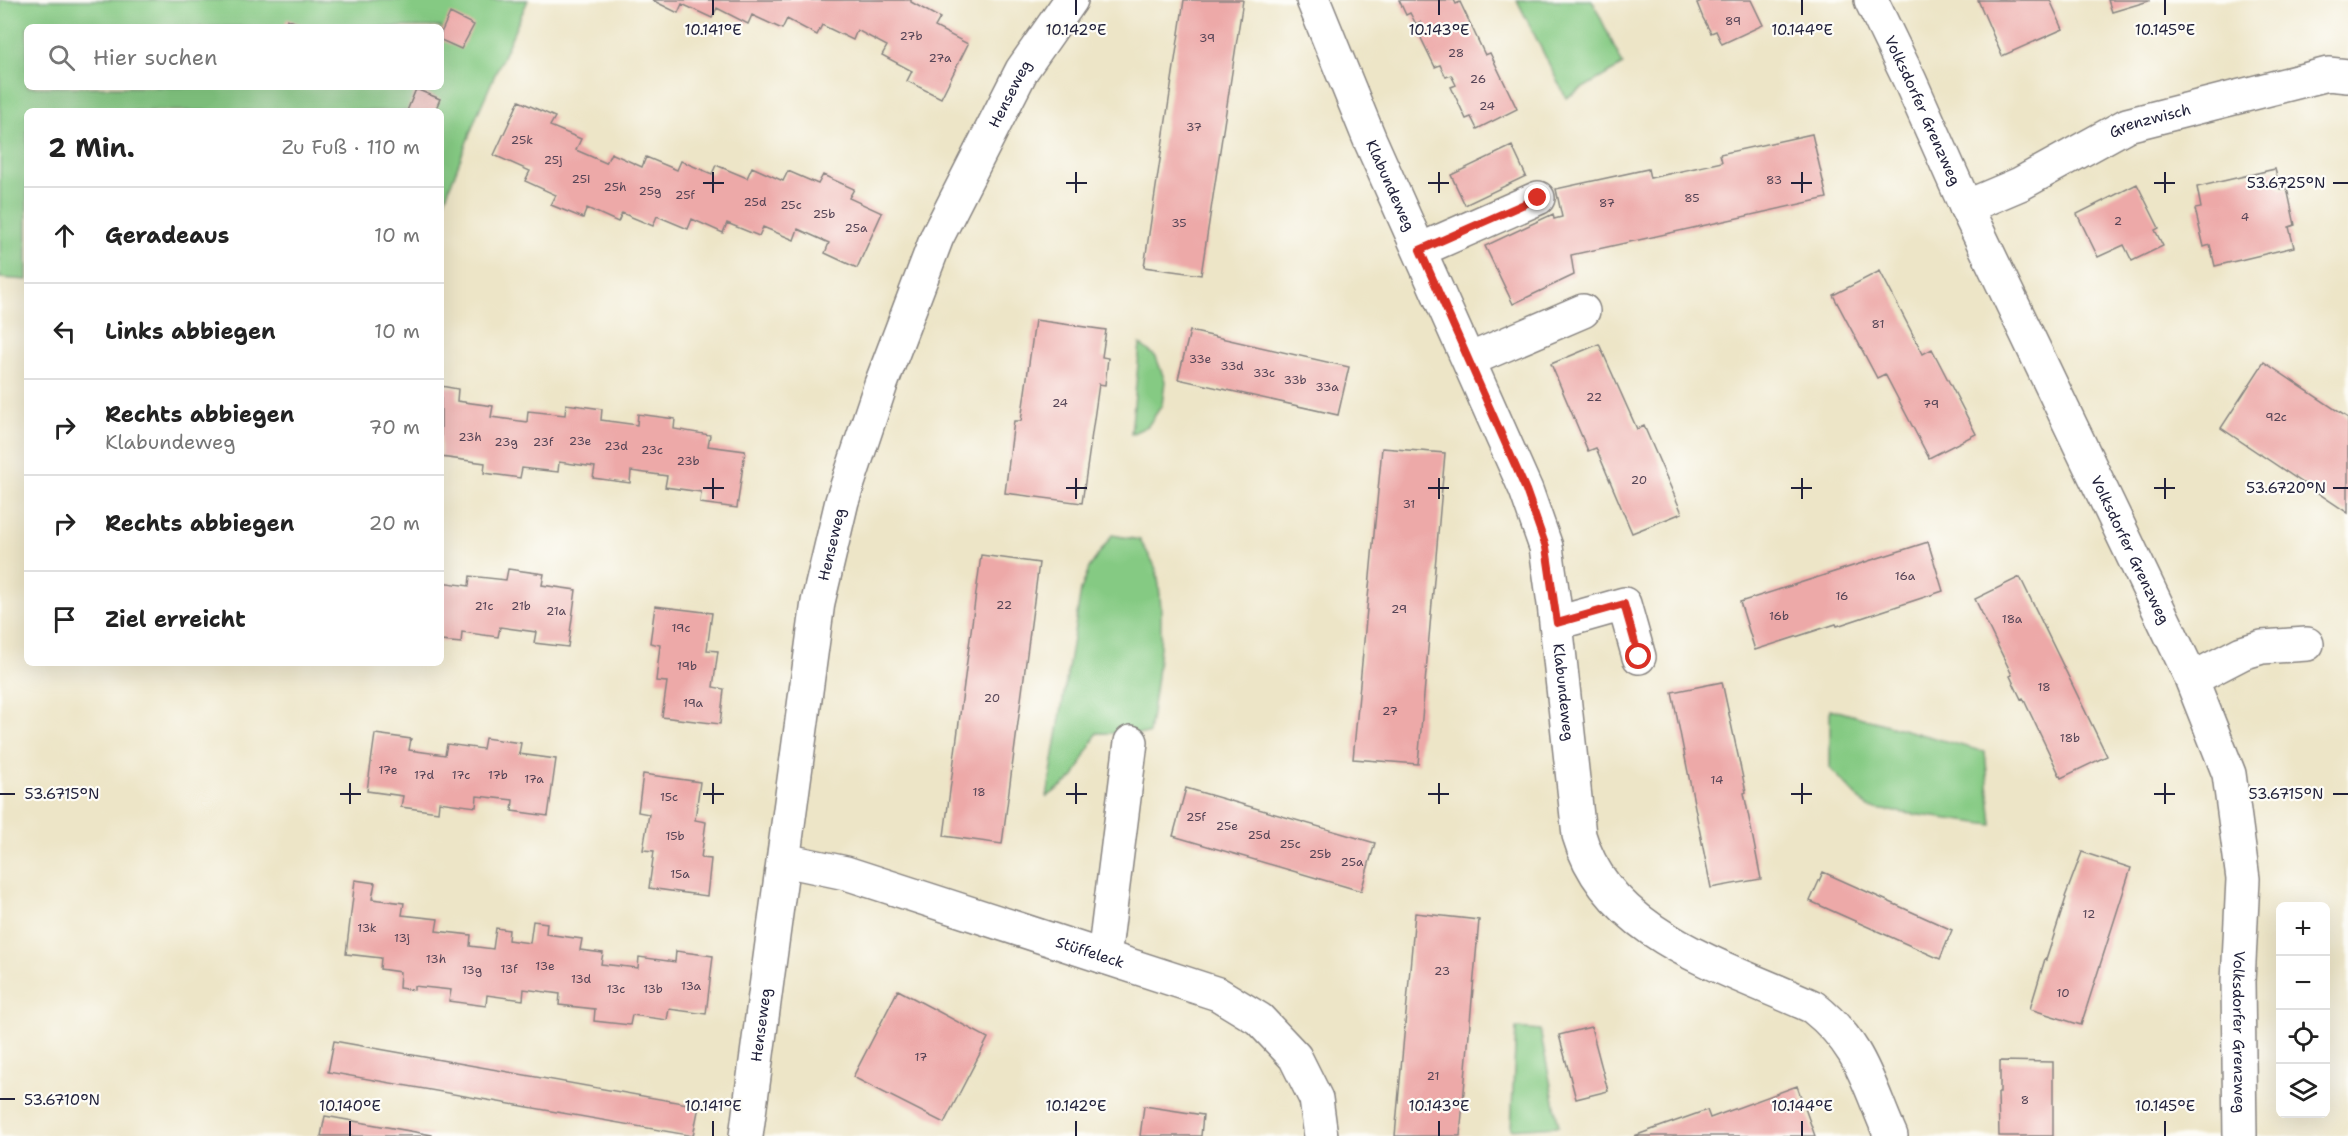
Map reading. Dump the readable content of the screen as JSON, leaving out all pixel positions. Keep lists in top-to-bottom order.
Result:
{
  "streets": {
    "street": [
      "Henseweg",
      "Volksdorfer Grenzweg",
      "Grenzwisch",
      "Klabundeweg",
      "Stüffeleck"
    ]
  },
  "crossings": [
    ["Henseweg", "Stüffeleck"],
    ["Volksdorfer Grenzweg", "Grenzwisch"]
  ],
  "house_numbers": [
    "89",
    "27b",
    "39",
    "28",
    "27a",
    "26",
    "24",
    "37",
    "25k",
    "25j",
    "25i",
    "83",
    "25h",
    "25g",
    "25f",
    "85",
    "25d",
    "87",
    "25c",
    "25b",
    "4",
    "2",
    "35",
    "25a",
    "81",
    "33e",
    "33d",
    "33c",
    "33b",
    "33a",
    "22",
    "24",
    "79",
    "92c",
    "23h",
    "23e",
    "23g",
    "23f",
    "23d",
    "23c",
    "23b",
    "20",
    "31",
    "16a",
    "16",
    "22",
    "21c",
    "21b",
    "29",
    "21a",
    "16b",
    "18a",
    "19c",
    "19b",
    "18",
    "20",
    "19a",
    "27",
    "18b",
    "17e",
    "17d",
    "17c",
    "17b",
    "17a",
    "14",
    "18",
    "15c",
    "25f",
    "25e",
    "25d",
    "15b",
    "25c",
    "25b",
    "25a",
    "15a",
    "12",
    "13k",
    "13j",
    "13h",
    "13e",
    "13f",
    "13g",
    "23",
    "13d",
    "13a",
    "13c",
    "13b",
    "10",
    "17",
    "21",
    "8"
  ],
  "page": {
    "search": "Hier suchen",
    "heading": ["2 Min.", "Zu Fuß · 110 m"],
    "list": [
      ["Geradeaus", "10 m"],
      ["Links abbiegen", "10 m"],
      ["Rechts abbiegen", "Klabundeweg", "70 m"],
      ["Rechts abbiegen", "20 m"],
      "Ziel erreicht"
    ],
    "map_buttons": ["+", "−"]
  },
  "coordinates": [
    "10.141°E",
    "10.142°E",
    "10.143°E",
    "10.144°E",
    "10.145°E",
    "53.6725°N",
    "53.6720°N",
    "53.6715°N",
    "53.6710°N",
    "10.140°E"
  ]
}
